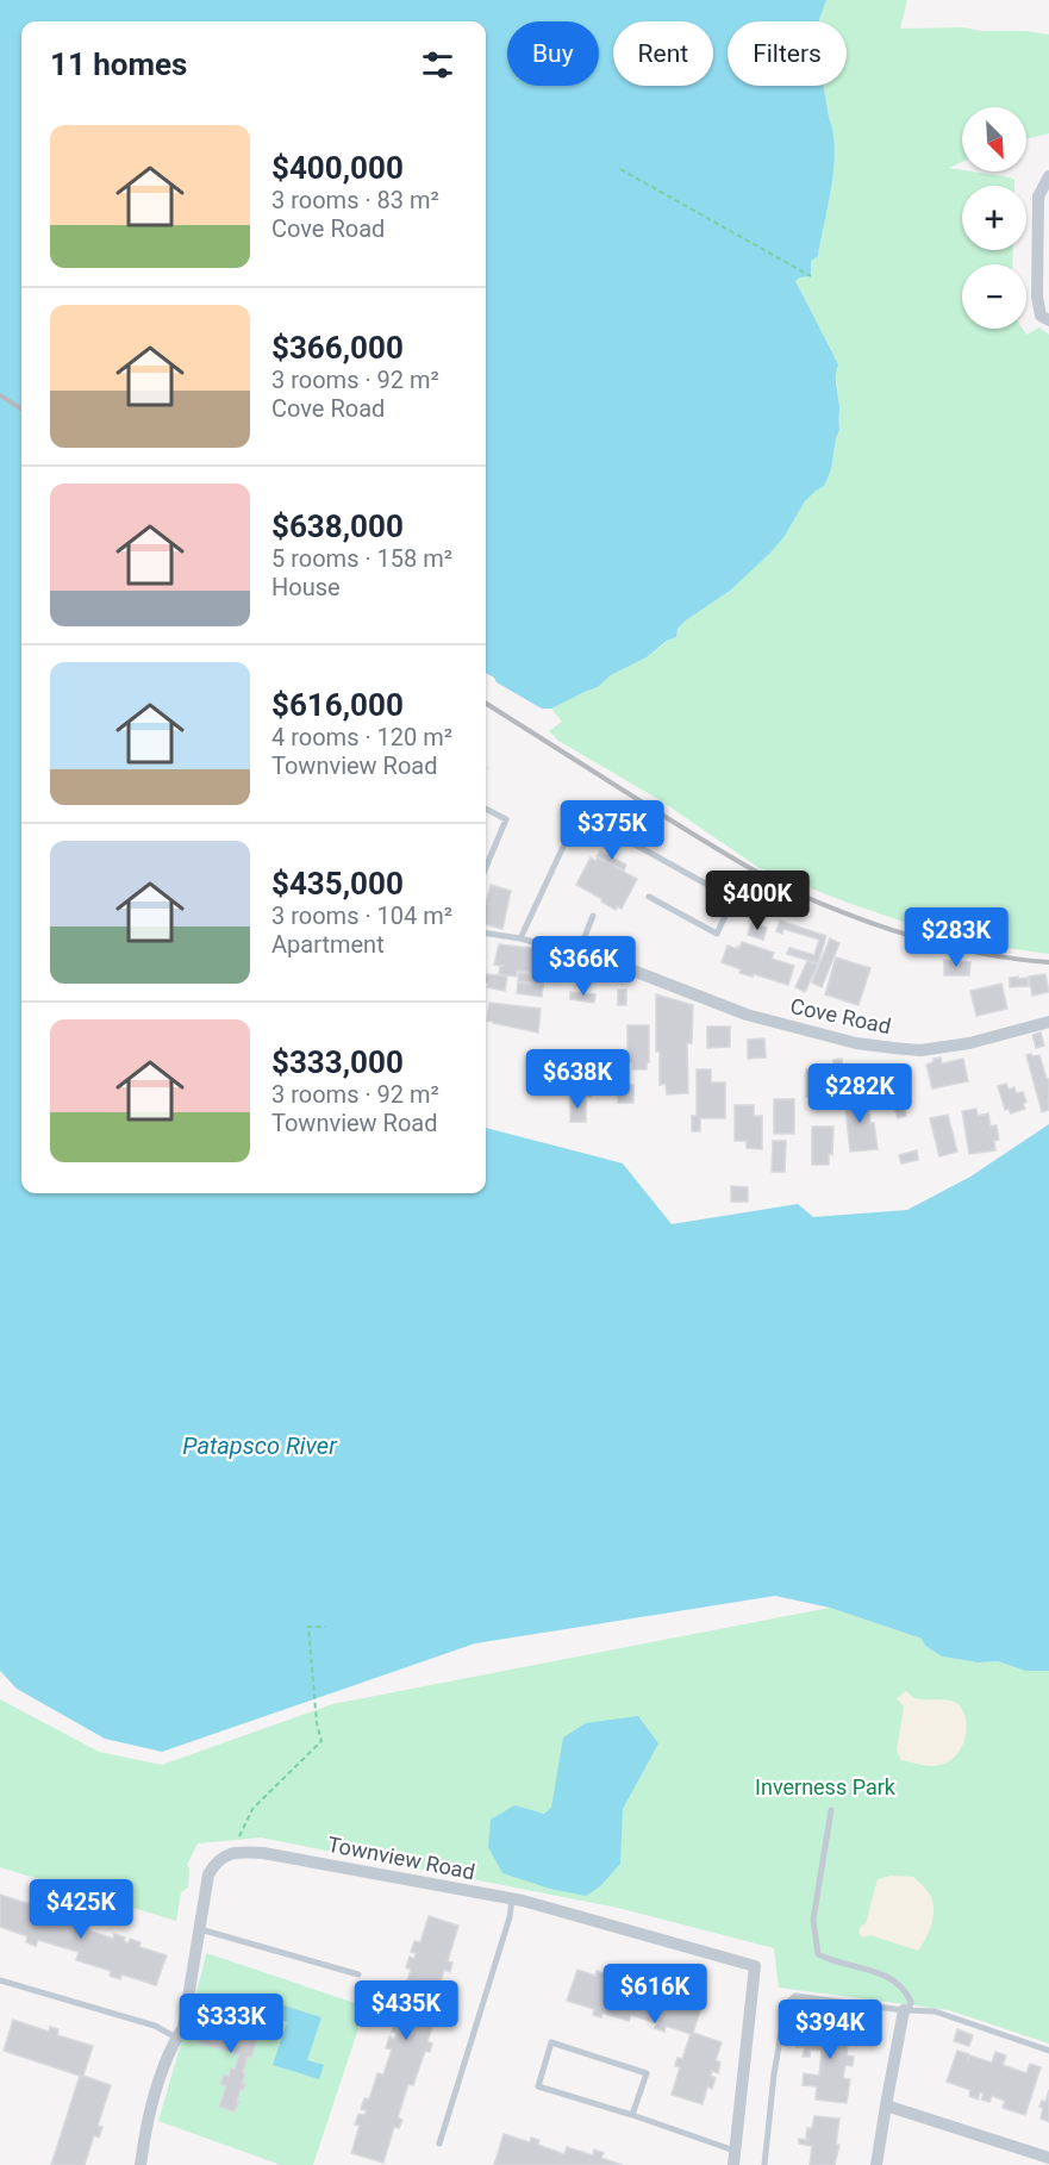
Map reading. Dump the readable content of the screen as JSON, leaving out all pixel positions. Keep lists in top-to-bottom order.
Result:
{
  "streets": {
    "street": ["Cove Road", "Townview Road"]
  },
  "water": ["Patapsco River"],
  "parks": ["Inverness Park"],
  "north": "bottom right",
  "page": {
    "chip": ["Buy", "Rent", "Filters"],
    "heading": "11 homes",
    "map_buttons": ["+", "−"],
    "list": [
      {
        "name": "$400,000",
        "note": "3 rooms · 83 m² · Cove Road"
      },
      {
        "name": "$366,000",
        "note": "3 rooms · 92 m² · Cove Road"
      },
      {
        "name": "$638,000",
        "note": "5 rooms · 158 m² · House"
      },
      {
        "name": "$616,000",
        "note": "4 rooms · 120 m² · Townview Road"
      },
      {
        "name": "$435,000",
        "note": "3 rooms · 104 m² · Apartment"
      },
      {
        "name": "$333,000",
        "note": "3 rooms · 92 m² · Townview Road"
      }
    ],
    "price": [
      "$375K",
      "$400K",
      "$283K",
      "$366K",
      "$638K",
      "$282K",
      "$425K",
      "$616K",
      "$435K",
      "$333K",
      "$394K"
    ]
  }
}
